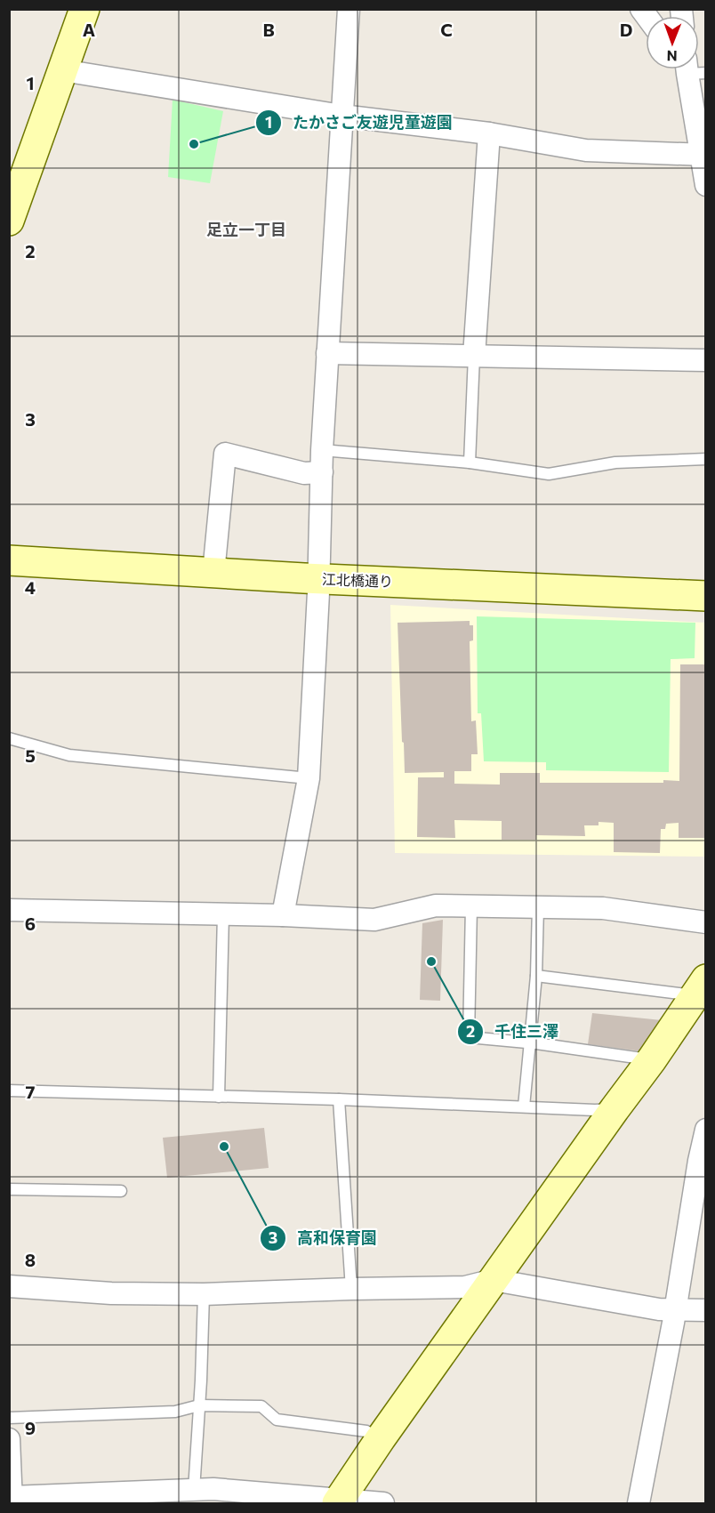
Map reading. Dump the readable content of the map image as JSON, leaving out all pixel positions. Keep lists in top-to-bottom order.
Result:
{
  "streets": {
    "street": ["江北橋通り"]
  },
  "districts": ["足立一丁目"],
  "places": ["たかさご友遊児童遊園", "千住三澤", "高和保育園"],
  "north": "bottom",
  "grid": {
    "columns": [
      "A",
      "B",
      "C",
      "D"
    ],
    "rows": [
      "1",
      "2",
      "3",
      "4",
      "5",
      "6",
      "7",
      "8",
      "9"
    ]
  }
}
